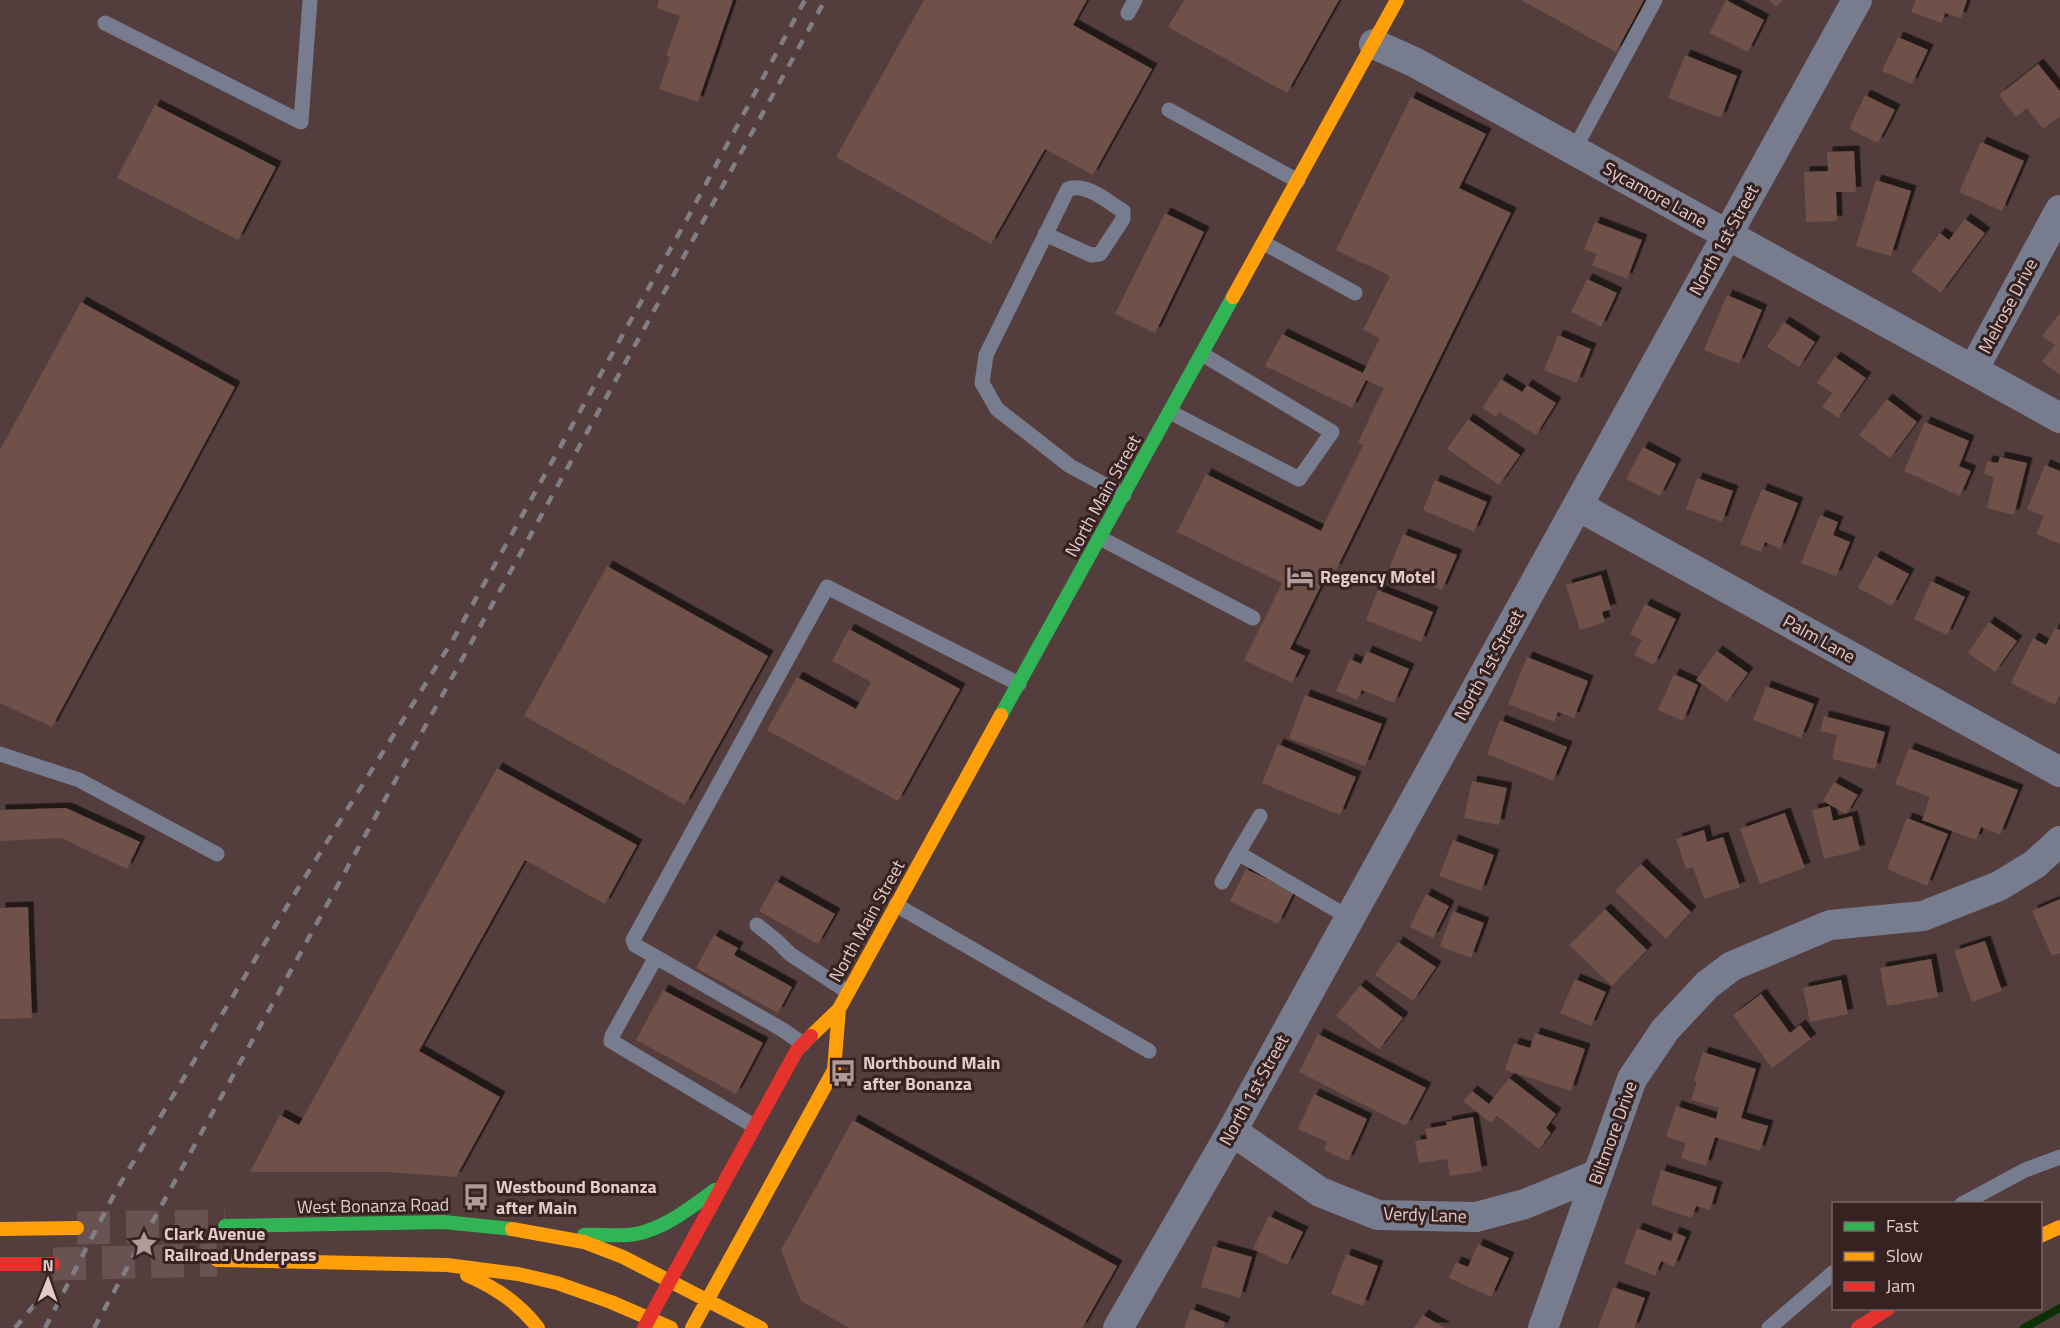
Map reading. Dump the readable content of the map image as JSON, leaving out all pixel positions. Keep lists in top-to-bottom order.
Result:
{
  "streets": {
    "main road": ["North Main Street", "West Bonanza Road"],
    "street": [
      "Sycamore Lane",
      "North 1st Street",
      "Melrose Drive",
      "Palm Lane",
      "Biltmore Drive",
      "Verdy Lane"
    ]
  },
  "crossings": [
    ["Sycamore Lane", "North 1st Street"],
    ["Sycamore Lane", "Melrose Drive"],
    ["Sycamore Lane", "North Main Street"],
    ["North 1st Street", "Palm Lane"],
    ["North 1st Street", "Verdy Lane"],
    ["North Main Street", "West Bonanza Road"],
    ["Biltmore Drive", "Verdy Lane"]
  ],
  "places": {
    "hotel": ["Regency Motel"],
    "bus stop": ["Northbound Main after Bonanza", "Westbound Bonanza after Main"],
    "place": ["Clark Avenue Railroad Underpass"]
  },
  "legend": ["Fast", "Slow", "Jam"],
  "north": "top"
}
